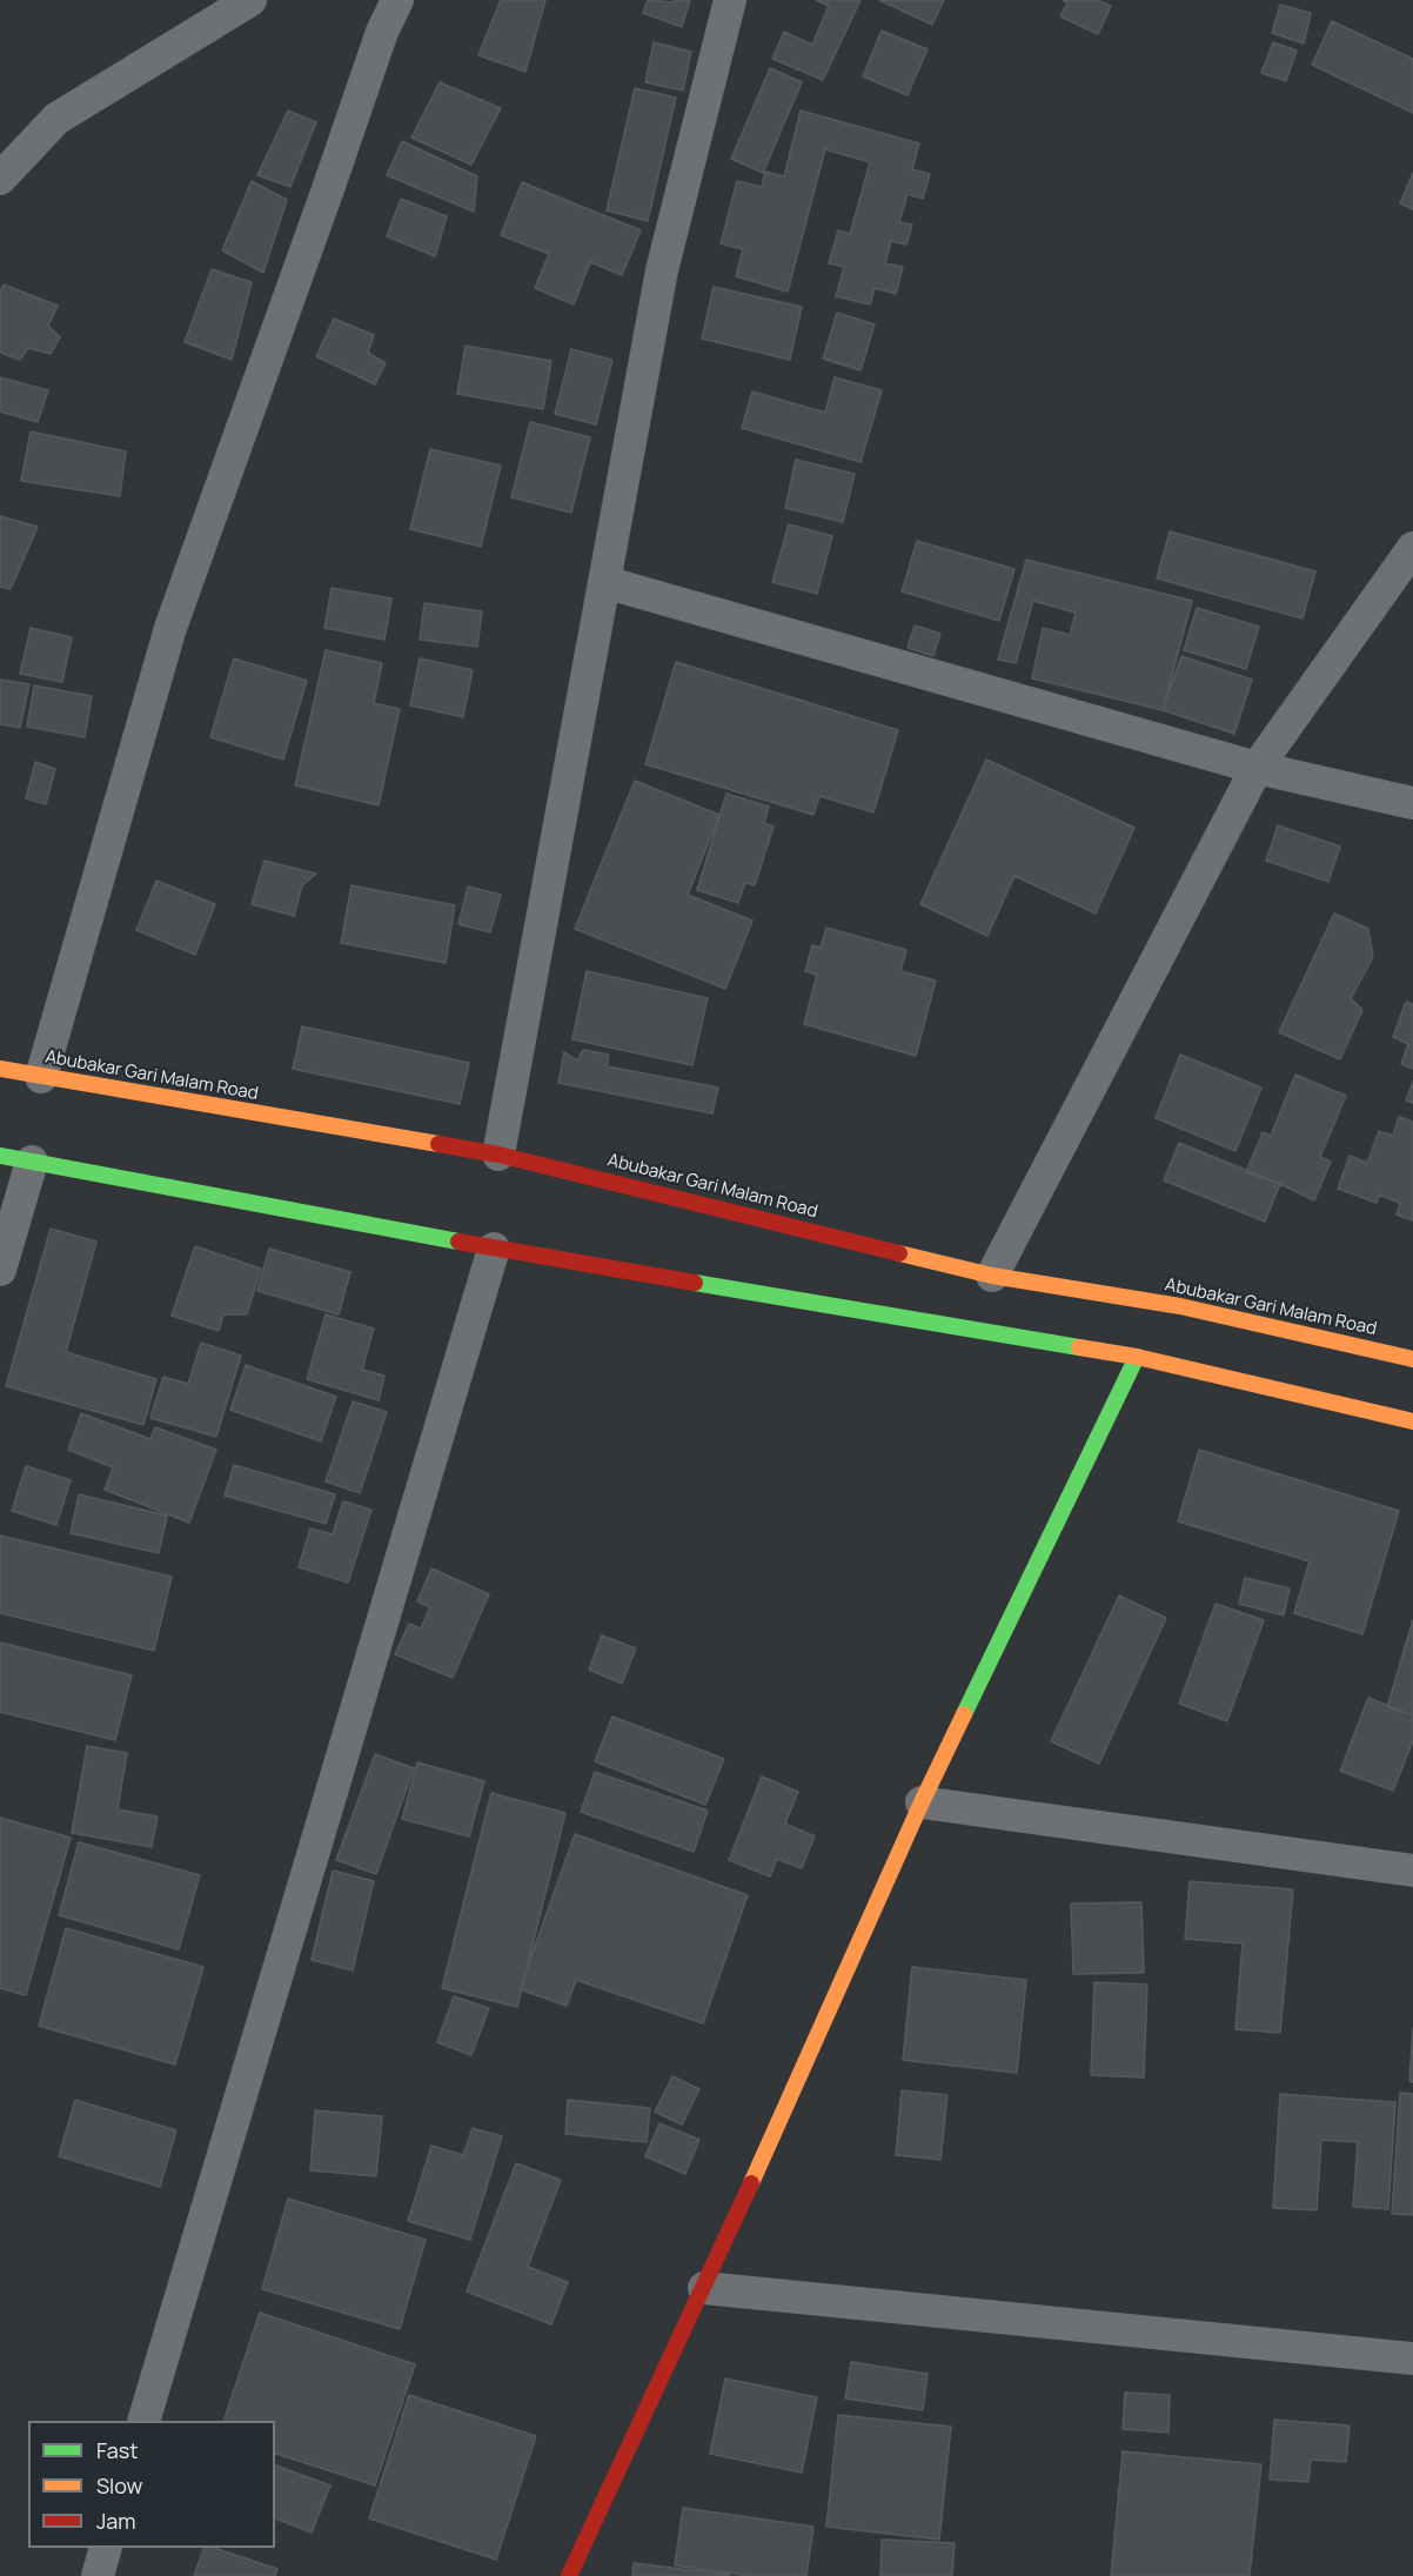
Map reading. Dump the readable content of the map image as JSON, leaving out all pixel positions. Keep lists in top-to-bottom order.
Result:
{
  "streets": {
    "street": ["Abubakar Gari Malam Road"]
  },
  "legend": ["Fast", "Slow", "Jam"]
}
